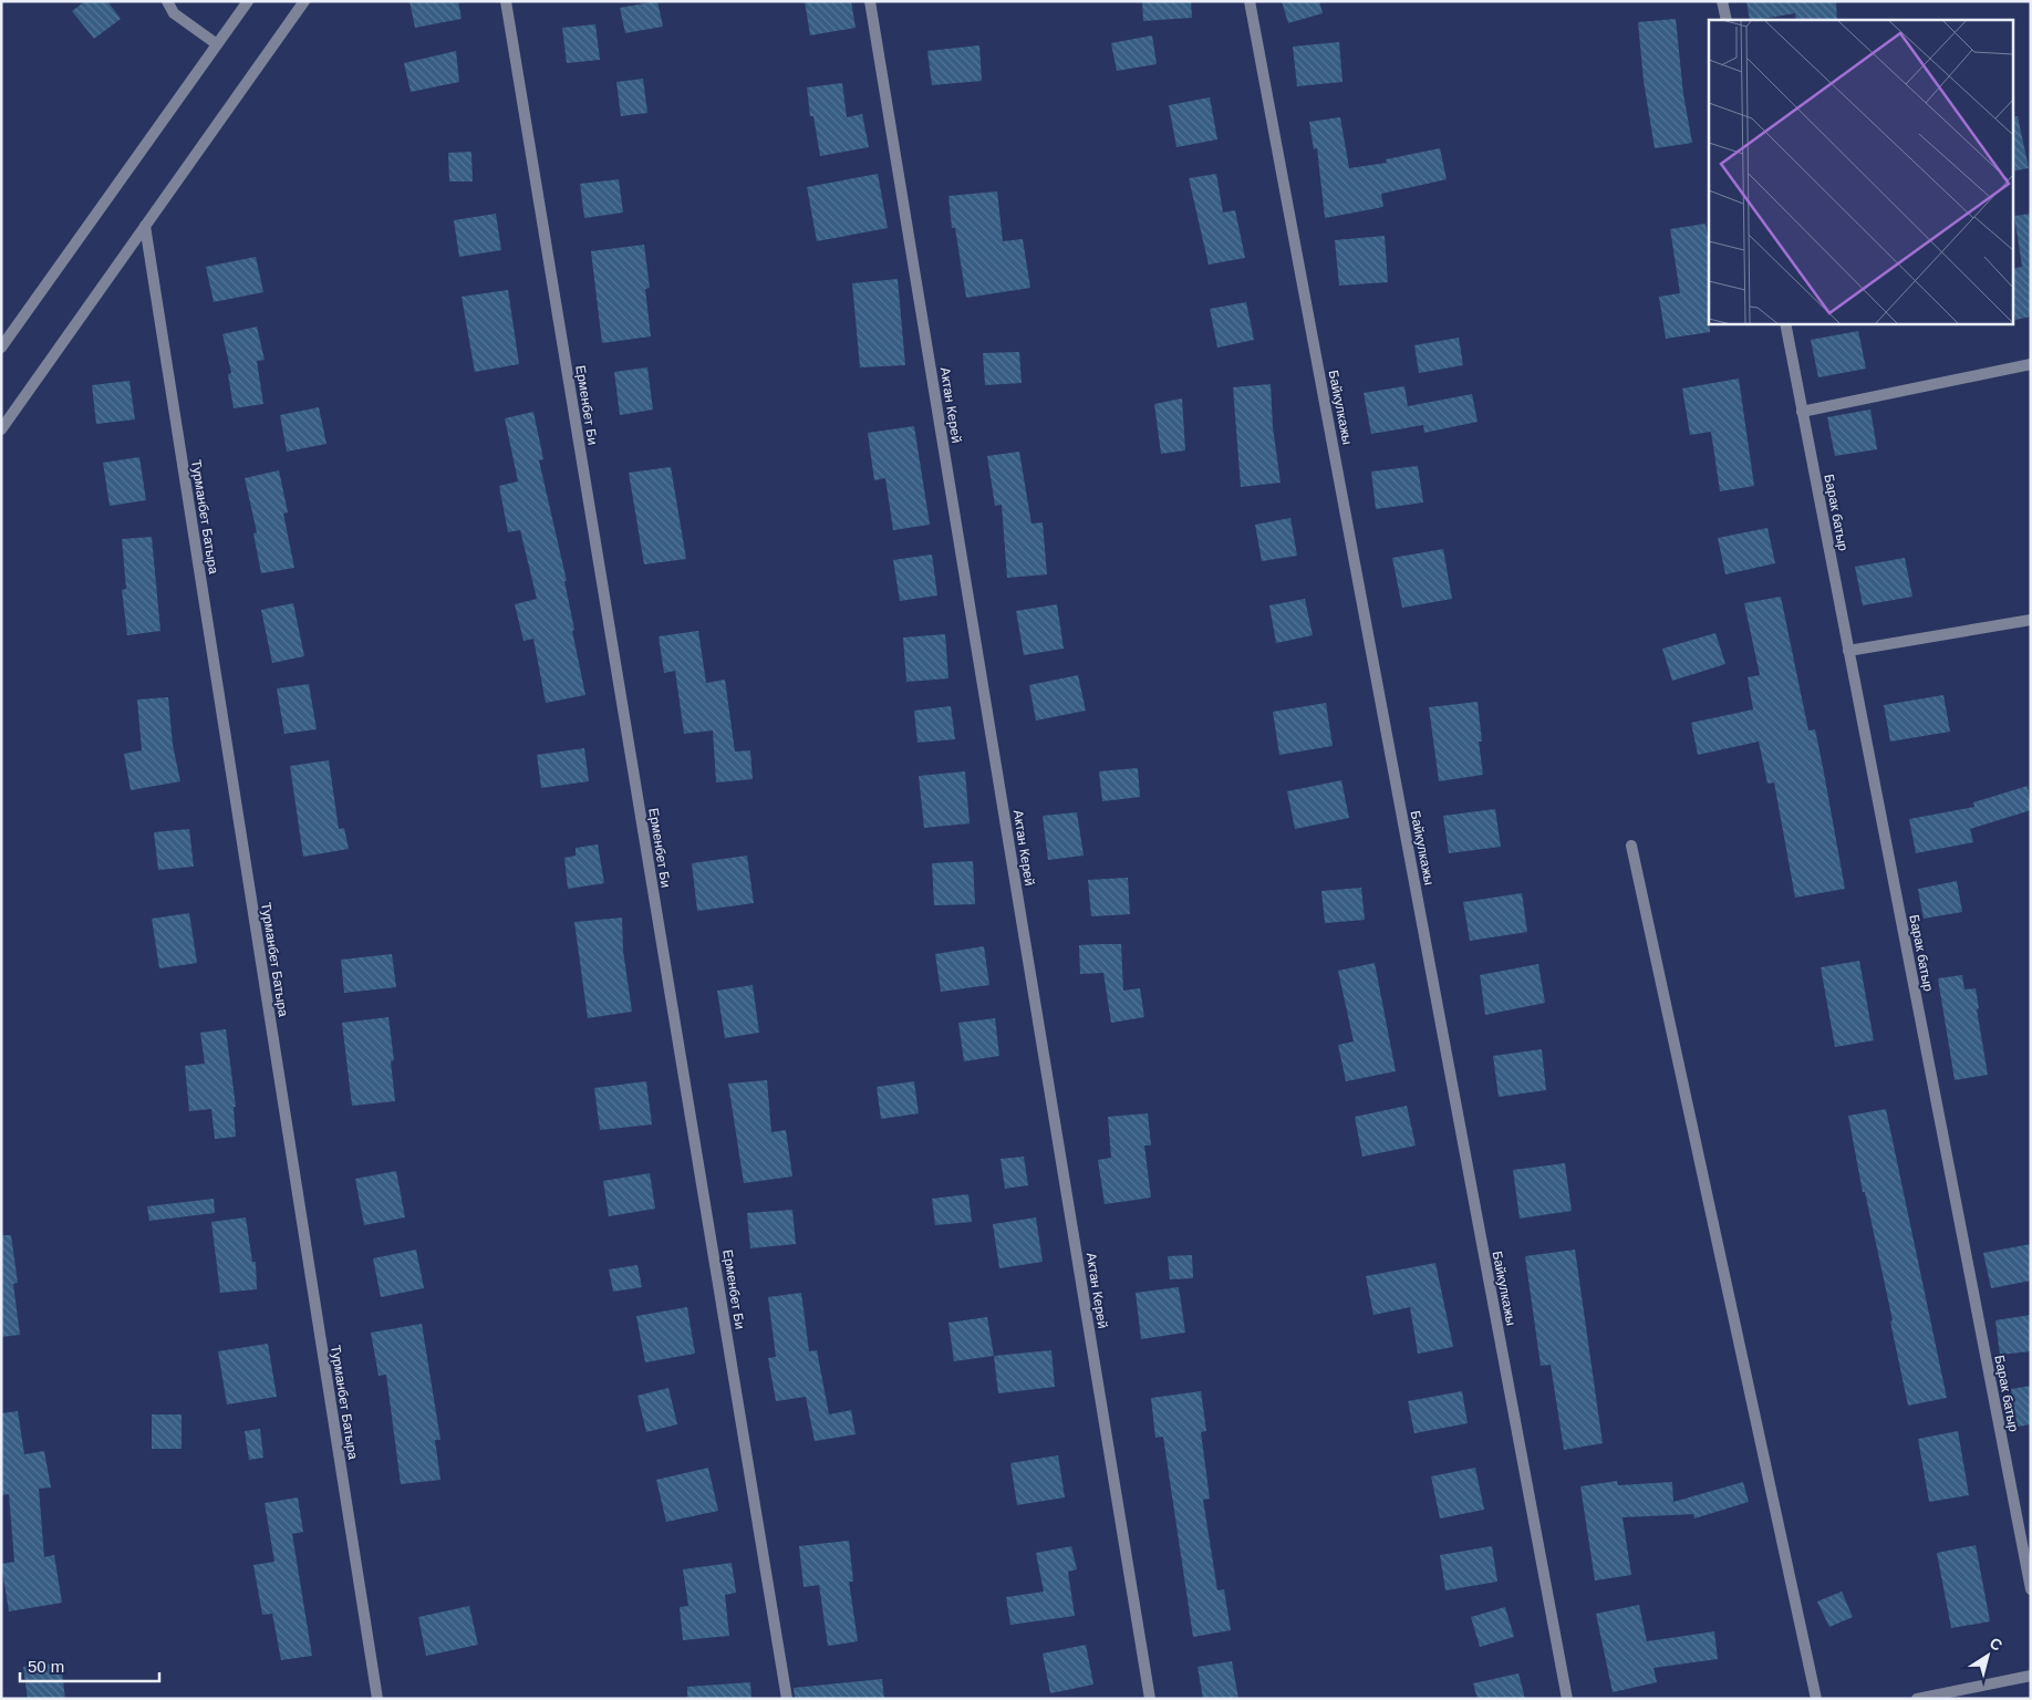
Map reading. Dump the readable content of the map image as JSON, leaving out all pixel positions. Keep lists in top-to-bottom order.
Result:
{
  "streets": {
    "street": [
      "Ерменбет Би",
      "Актан Керей",
      "Байкулкажы",
      "Барак батыр",
      "Турманбет Батыра"
    ]
  },
  "scale_bar": "50 m",
  "north": "top right"
}
